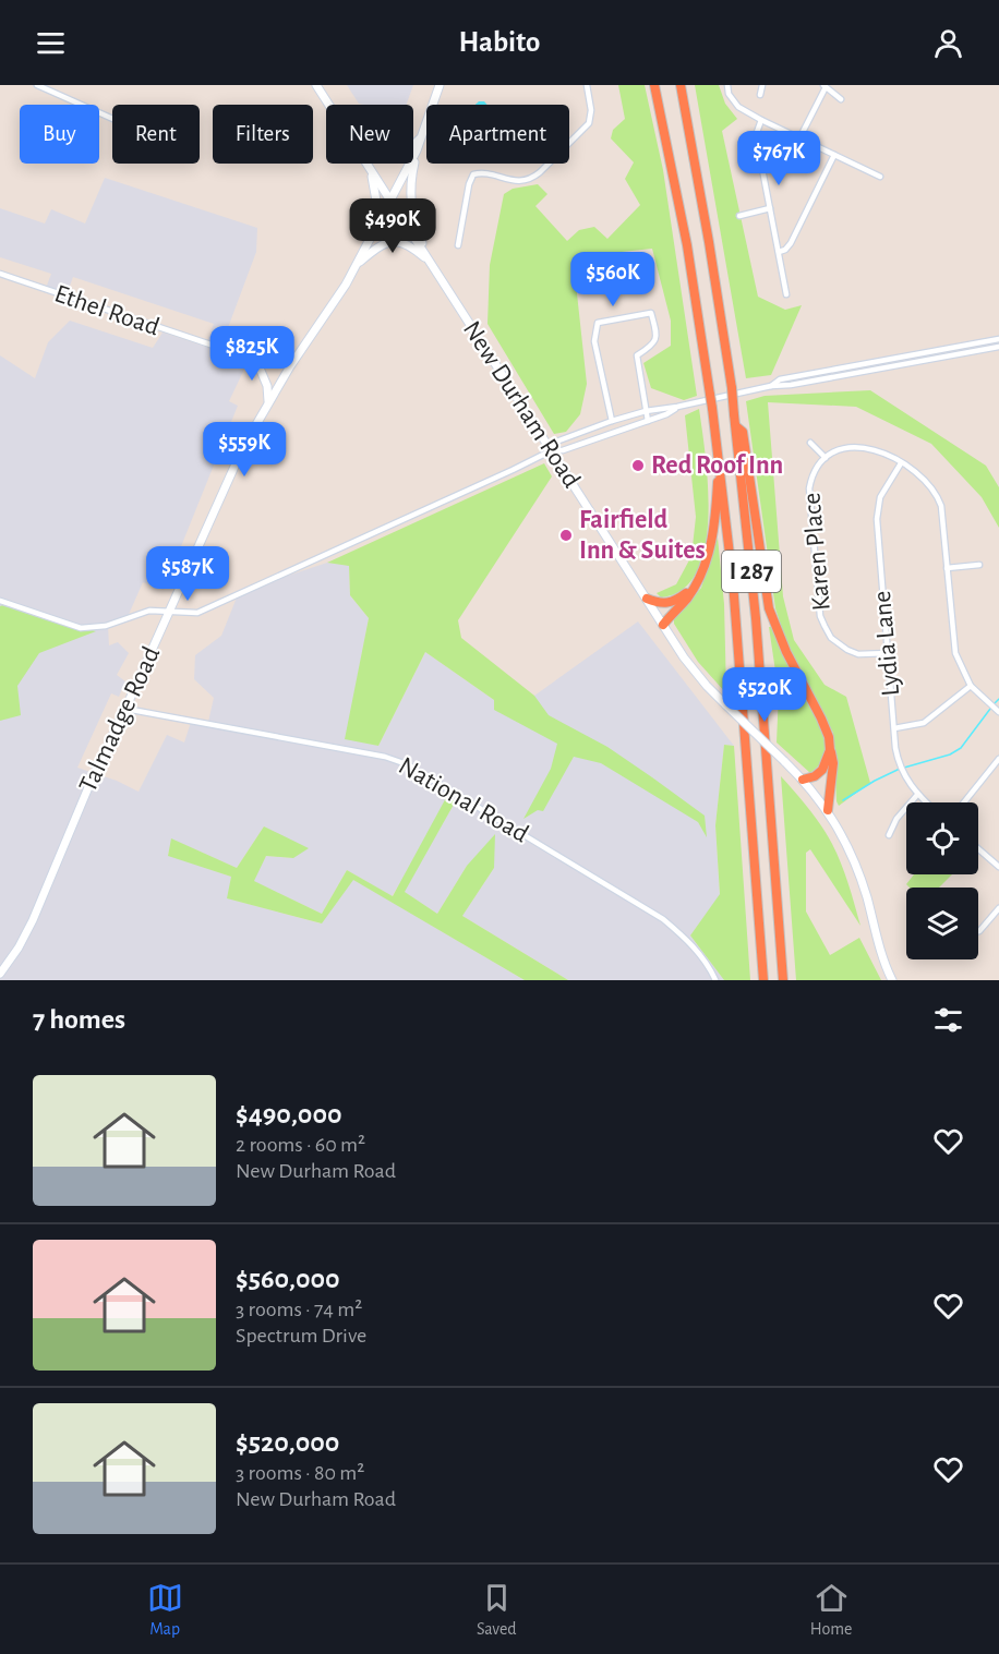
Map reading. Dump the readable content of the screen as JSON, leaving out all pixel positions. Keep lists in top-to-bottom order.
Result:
{
  "streets": {
    "highway": ["I 287"],
    "street": [
      "Ethel Road",
      "New Durham Road",
      "Karen Place",
      "Lydia Lane",
      "Talmadge Road",
      "National Road"
    ]
  },
  "crossings": [
    ["Ethel Road", "Talmadge Road"],
    ["New Durham Road", "Talmadge Road"],
    ["Karen Place", "Lydia Lane"],
    ["Talmadge Road", "National Road"]
  ],
  "places": ["Red Roof Inn", "Fairfield Inn & Suites"],
  "page": {
    "header": "Habito",
    "chip": [
      "Buy",
      "Rent",
      "Filters",
      "New",
      "Apartment"
    ],
    "price": [
      "$767K",
      "$490K",
      "$560K",
      "$825K",
      "$559K",
      "$587K",
      "$520K"
    ],
    "heading": "7 homes",
    "list": [
      {
        "name": "$490,000",
        "note": "2 rooms · 60 m² · New Durham Road"
      },
      {
        "name": "$560,000",
        "note": "3 rooms · 74 m² · Spectrum Drive"
      },
      {
        "name": "$520,000",
        "note": "3 rooms · 80 m² · New Durham Road"
      }
    ],
    "tabs": ["Map", "Saved", "Home"]
  }
}
